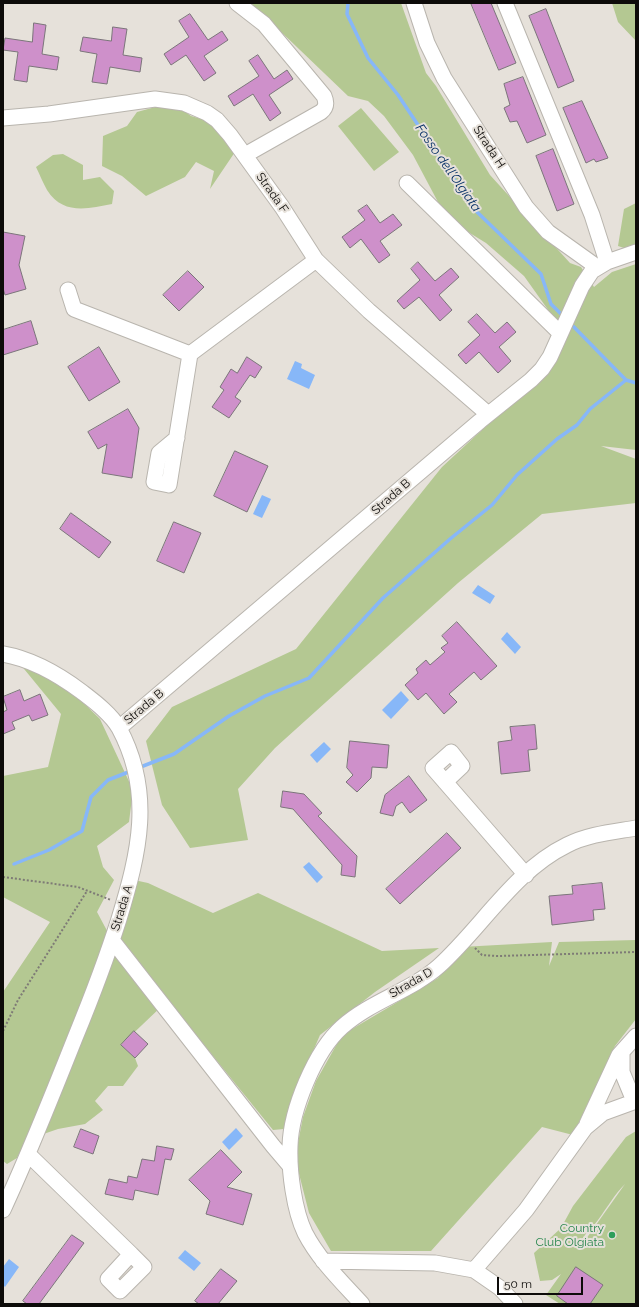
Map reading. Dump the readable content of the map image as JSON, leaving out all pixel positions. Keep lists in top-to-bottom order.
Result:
{
  "streets": {
    "street": [
      "Strada H",
      "Strada F",
      "Strada B",
      "Strada A",
      "Strada D"
    ]
  },
  "crossings": [
    ["Strada H", "Strada B"],
    ["Strada F", "Strada B"],
    ["Strada B", "Strada A"],
    ["Strada A", "Strada D"]
  ],
  "water": ["Fosso dell’Olgiata"],
  "places": ["Country Club Olgiata"],
  "scale_bar": "50 m"
}
